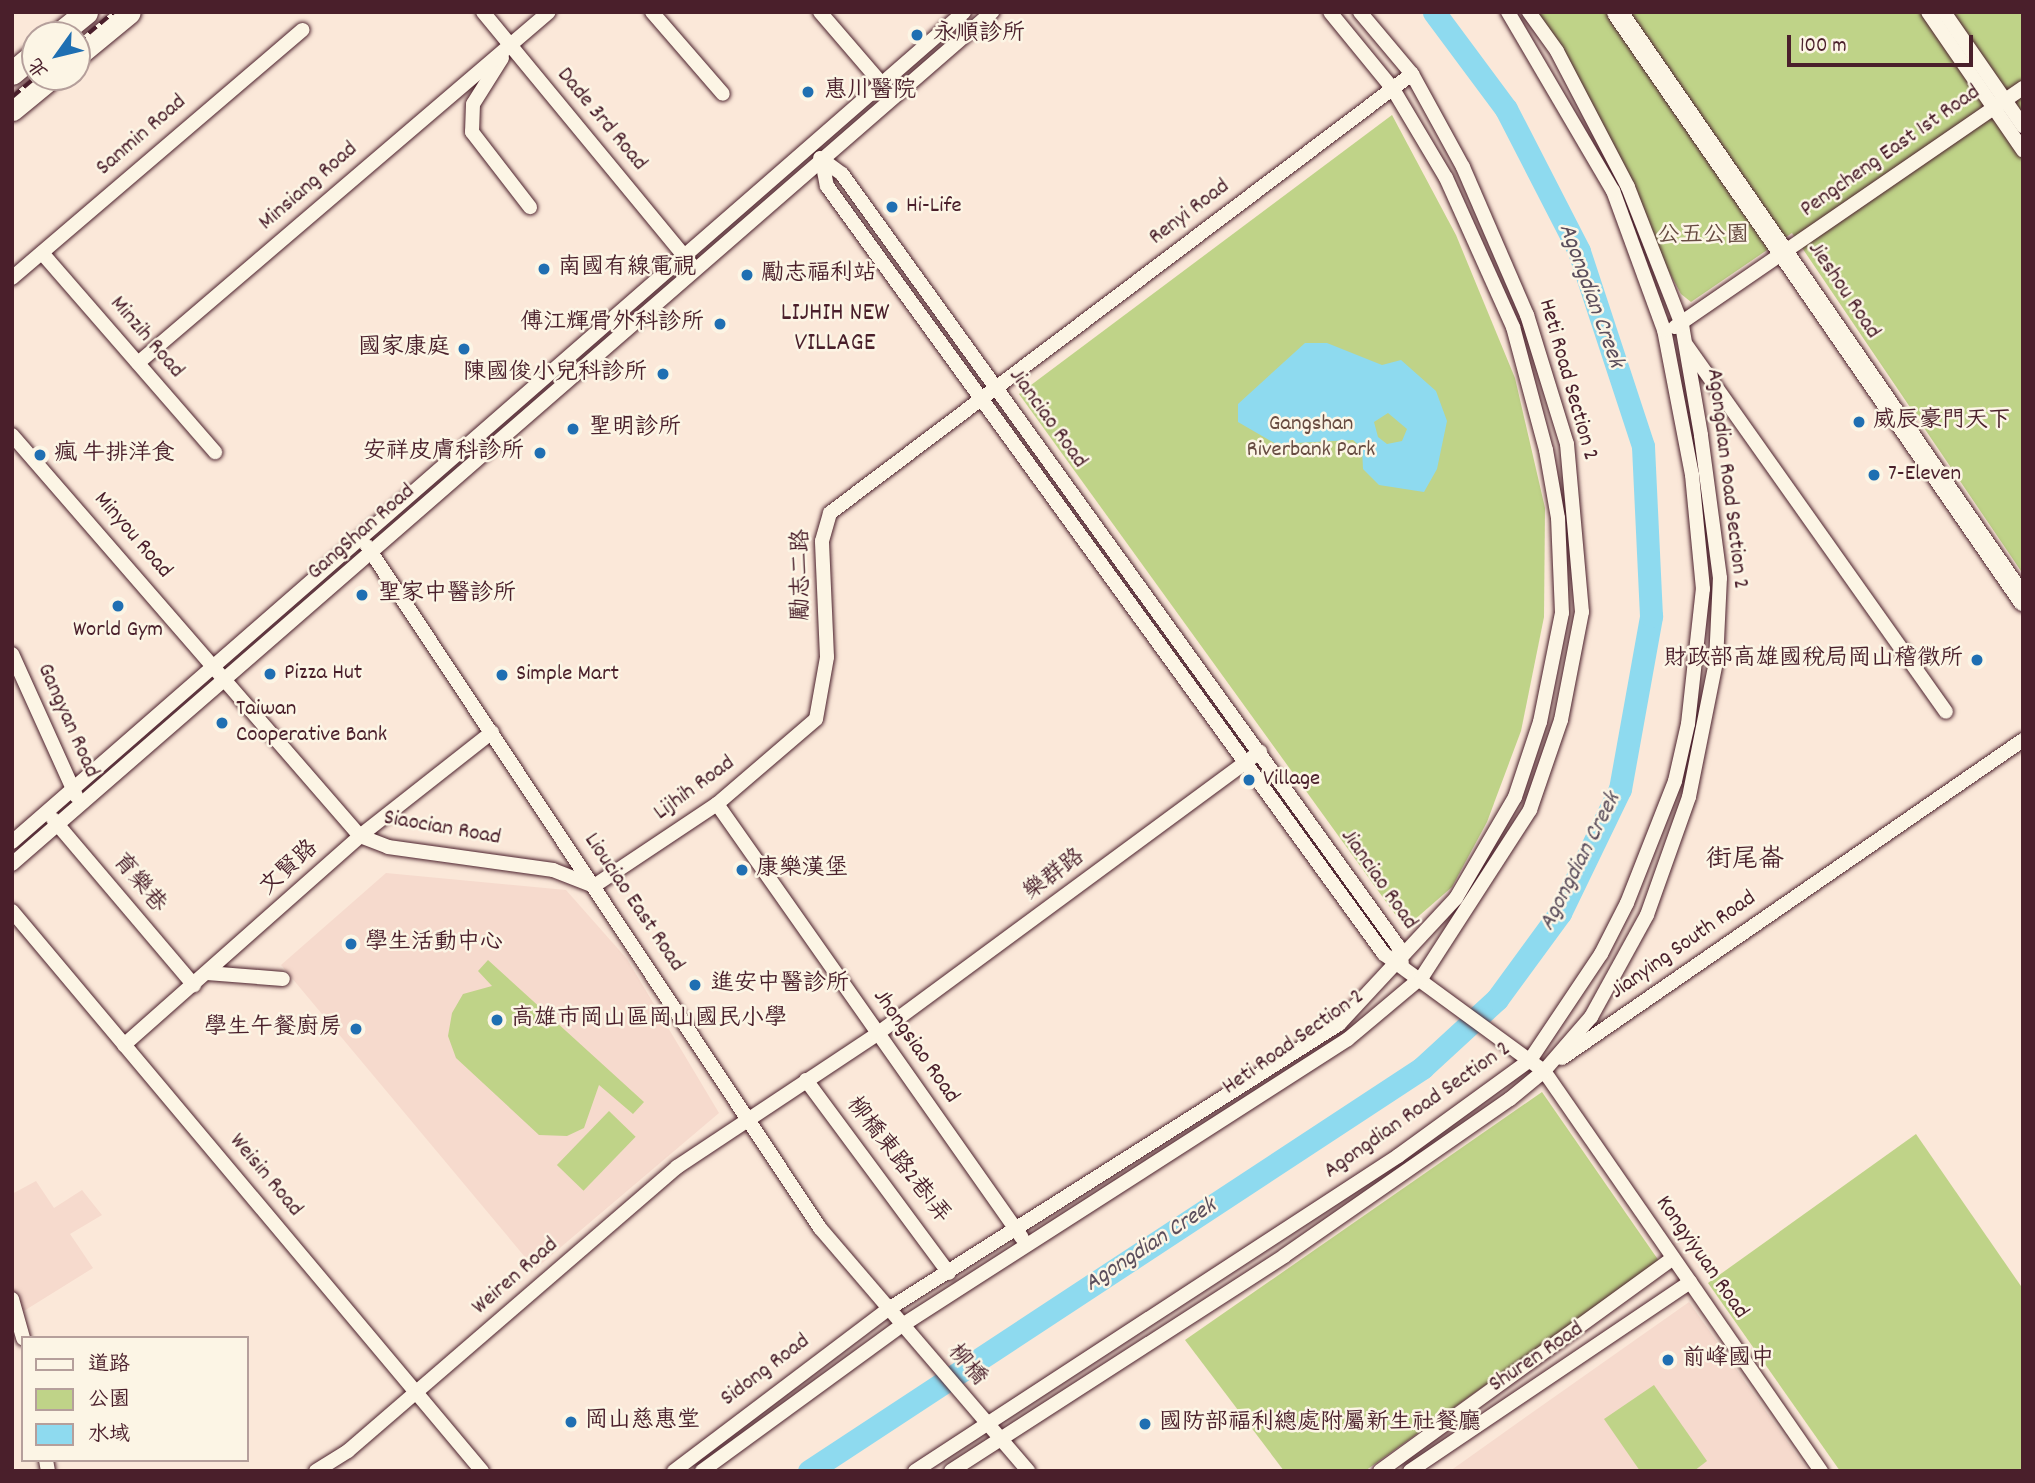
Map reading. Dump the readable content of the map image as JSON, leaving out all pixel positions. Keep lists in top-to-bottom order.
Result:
{
  "streets": {
    "main road": ["Jieshou Road"],
    "street": [
      "Dade 3rd Road",
      "Sanmin Road",
      "Pengcheng East 1st Road",
      "Minsiang Road",
      "Renyi Road",
      "Minzih Road",
      "Heti Road Section 2",
      "Jianciao Road",
      "Agongdian Road Section 2",
      "GangShan Road",
      "Minyou Road",
      "勵志二路",
      "Gangyan Road",
      "Lijhih Road",
      "Siaocian Road",
      "文賢路",
      "樂群路",
      "育樂巷",
      "Liouciao East Road",
      "Jianying South Road",
      "Jhongsiao Road",
      "柳橋東路2巷1弄",
      "Weisin Road",
      "Kongyiyuan Road",
      "Weiren Road",
      "Shuren Road",
      "柳橋",
      "Sidong Road"
    ]
  },
  "crossings": [
    ["Dade 3rd Road", "Minsiang Road"],
    ["Dade 3rd Road", "GangShan Road"],
    ["Sanmin Road", "Minzih Road"],
    ["Pengcheng East 1st Road", "Jieshou Road"],
    ["Minsiang Road", "Minzih Road"],
    ["Renyi Road", "Heti Road Section 2"],
    ["Renyi Road", "Jianciao Road"],
    ["Renyi Road", "勵志二路"],
    ["Heti Road Section 2", "Jianciao Road"],
    ["Heti Road Section 2", "Liouciao East Road"],
    ["Heti Road Section 2", "Jhongsiao Road"],
    ["Heti Road Section 2", "柳橋東路2巷1弄"],
    ["Heti Road Section 2", "Kongyiyuan Road"],
    ["Heti Road Section 2", "Sidong Road"],
    ["Jianciao Road", "GangShan Road"],
    ["Jianciao Road", "勵志二路"],
    ["Jianciao Road", "樂群路"],
    ["Jianciao Road", "Kongyiyuan Road"],
    ["Agongdian Road Section 2", "Jianying South Road"],
    ["Agongdian Road Section 2", "Kongyiyuan Road"],
    ["Agongdian Road Section 2", "柳橋"],
    ["GangShan Road", "Minyou Road"],
    ["GangShan Road", "Gangyan Road"],
    ["GangShan Road", "Siaocian Road"],
    ["GangShan Road", "育樂巷"],
    ["GangShan Road", "Liouciao East Road"],
    ["Minyou Road", "Siaocian Road"],
    ["勵志二路", "Lijhih Road"],
    ["Lijhih Road", "Siaocian Road"],
    ["Lijhih Road", "Liouciao East Road"],
    ["Lijhih Road", "Jhongsiao Road"],
    ["Siaocian Road", "文賢路"],
    ["Siaocian Road", "Liouciao East Road"],
    ["文賢路", "育樂巷"],
    ["文賢路", "Liouciao East Road"],
    ["文賢路", "Weisin Road"],
    ["樂群路", "Jhongsiao Road"],
    ["樂群路", "柳橋東路2巷1弄"],
    ["樂群路", "Weiren Road"],
    ["Liouciao East Road", "Weiren Road"],
    ["Liouciao East Road", "柳橋"],
    ["Liouciao East Road", "Sidong Road"],
    ["Jianying South Road", "Kongyiyuan Road"],
    ["柳橋東路2巷1弄", "Weiren Road"],
    ["Weisin Road", "Weiren Road"],
    ["Kongyiyuan Road", "Shuren Road"]
  ],
  "districts": ["LIJHIH NEW VILLAGE", "街尾崙"],
  "water": ["Agongdian Creek"],
  "parks": ["公五公園", "Gangshan Riverbank Park"],
  "places": [
    "永順診所",
    "惠川醫院",
    "Hi-Life",
    "南國有線電視",
    "勵志福利站",
    "傅江輝骨外科診所",
    "國家康庭",
    "陳國俊小兒科診所",
    "威辰豪門天下",
    "聖明診所",
    "安祥皮膚科診所",
    "瘋 牛排洋食",
    "7-Eleven",
    "聖家中醫診所",
    "World Gym",
    "財政部高雄國稅局岡山稽徵所",
    "Pizza Hut",
    "Simple Mart",
    "Taiwan Cooperative Bank",
    "Village",
    "康樂漢堡",
    "學生活動中心",
    "進安中醫診所",
    "高雄市岡山區岡山國民小學",
    "學生午餐廚房",
    "前峰國中",
    "岡山慈惠堂",
    "國防部福利總處附屬新生社餐廳"
  ],
  "legend": ["道路", "公園", "水域"],
  "scale_bar": "100 m",
  "north": "bottom left"
}
